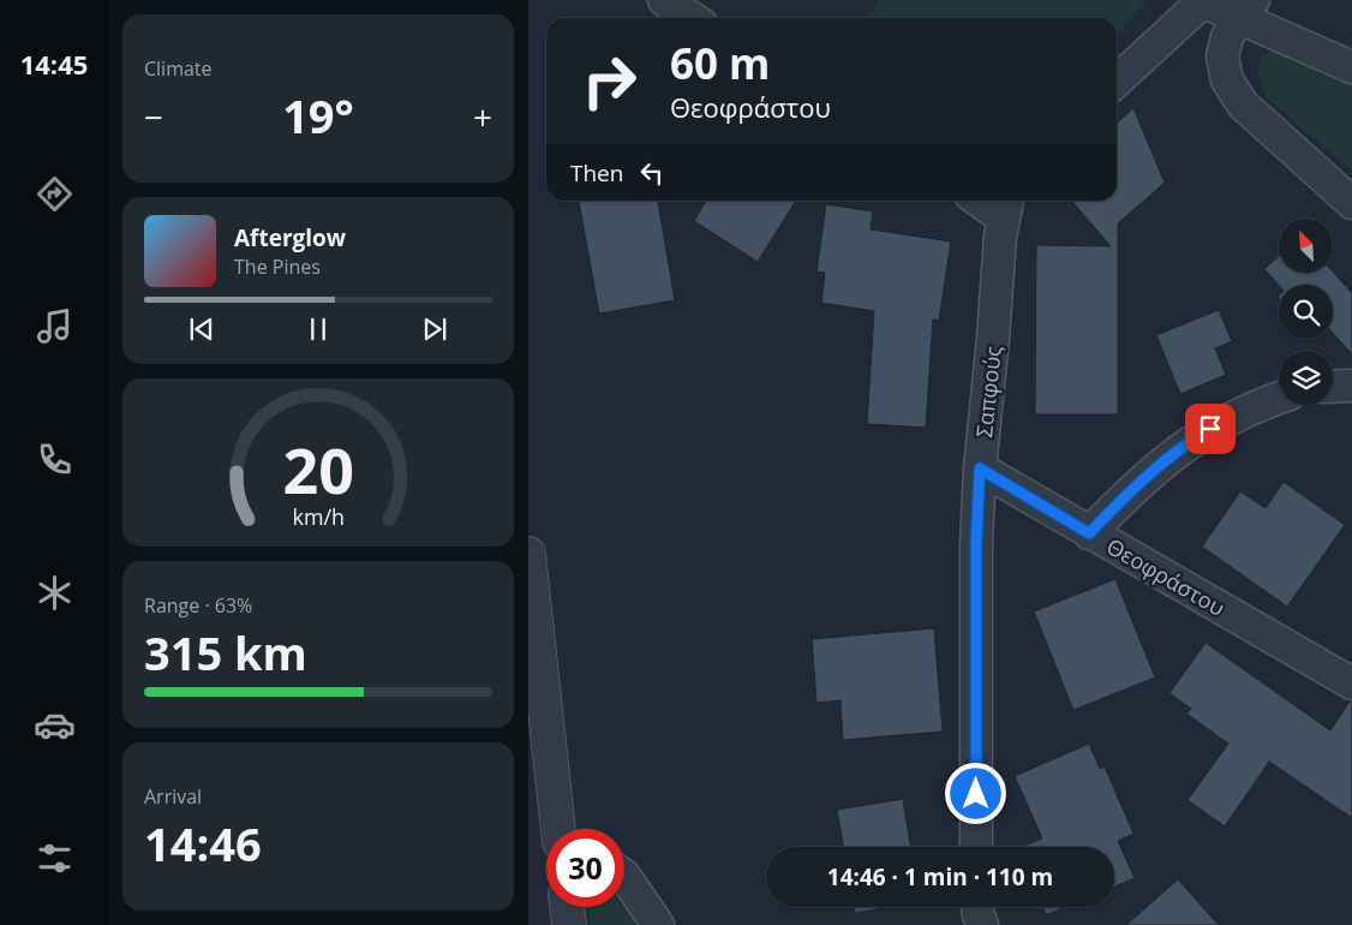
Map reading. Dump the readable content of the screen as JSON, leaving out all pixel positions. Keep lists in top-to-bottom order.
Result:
{
  "streets": {
    "street": ["Σαπφούς", "Θεοφράστου"]
  },
  "crossings": [
    ["Σαπφούς", "Θεοφράστου"]
  ],
  "north": "top left",
  "page": {
    "tabs": "14:45",
    "tile": [
      "Climate",
      ["Range · 63%", "315 km"],
      ["Arrival", "14:46"]
    ],
    "turn": ["60 m", "Θεοφράστου"],
    "heat": ["−", "19°", "+"],
    "then": "Then",
    "song": ["Afterglow", "The Pines"],
    "limit": "30",
    "trip": "14:46 · 1 min · 110 m",
    "gauge": ["20", "km/h"]
  }
}
